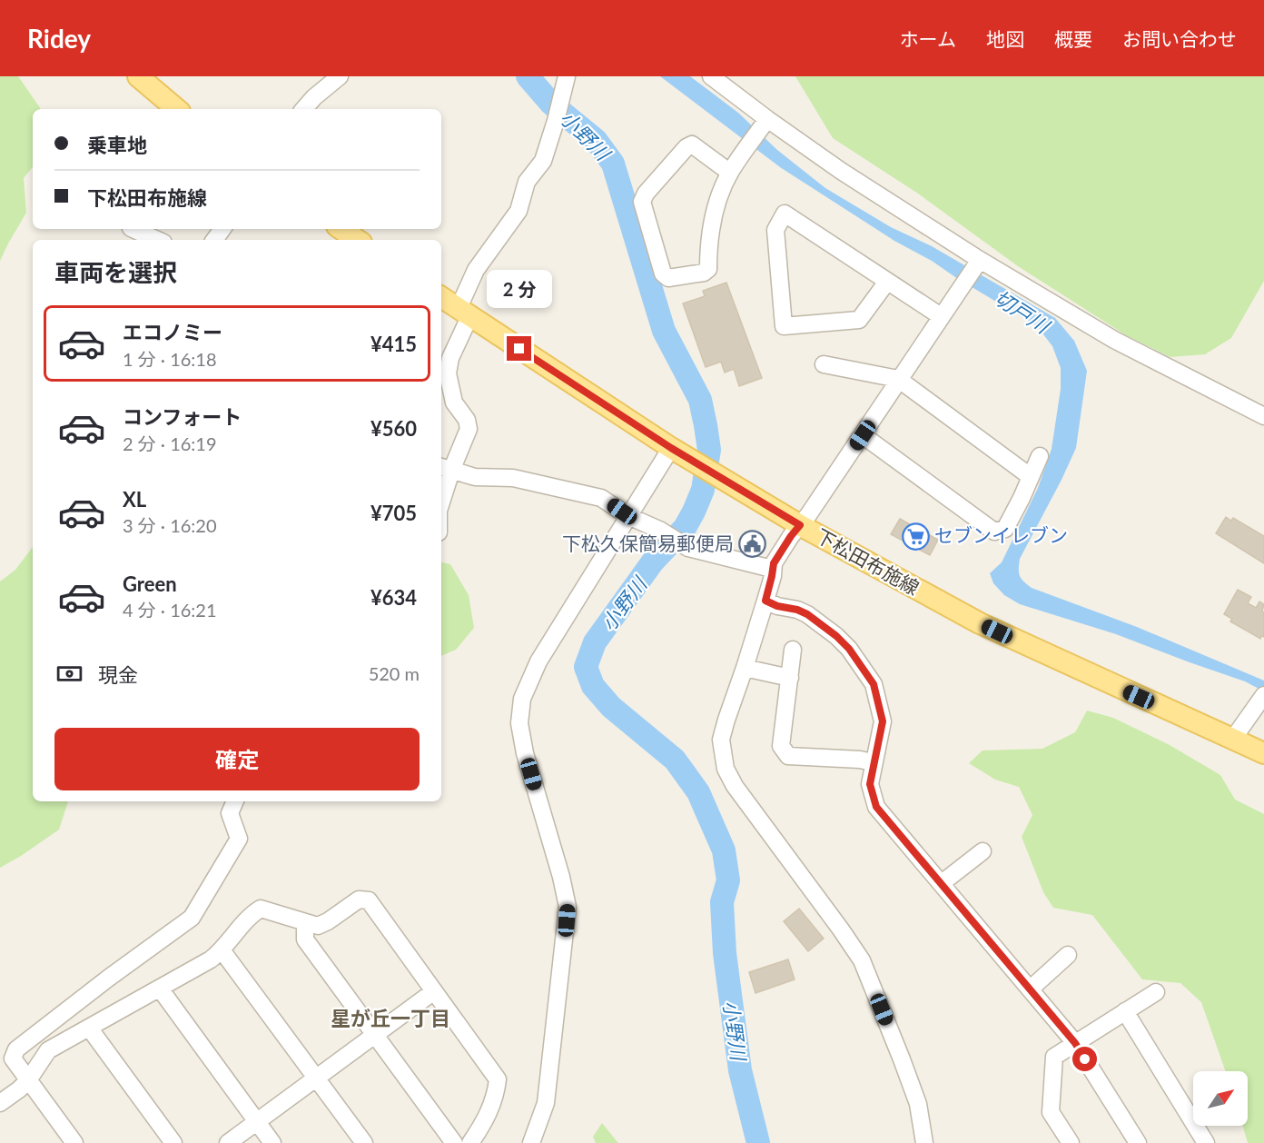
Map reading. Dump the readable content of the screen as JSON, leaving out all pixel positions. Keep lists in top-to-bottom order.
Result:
{
  "streets": {
    "main road": ["下松田布施線"]
  },
  "districts": ["星が丘一丁目"],
  "water": ["小野川", "切戸川"],
  "places": {
    "supermarket": ["セブンイレブン"],
    "public building": ["下松久保簡易郵便局"]
  },
  "north": "top right",
  "page": {
    "header": "Ridey",
    "nav": [
      "ホーム",
      "地図",
      "概要",
      "お問い合わせ"
    ],
    "banner": ["乗車地", "下松田布施線"],
    "heading": "車両を選択",
    "bubble": "2 分",
    "list": [
      {
        "name": "エコノミー",
        "note": "1 分 · 16:18",
        "value": "¥415"
      },
      {
        "name": "コンフォート",
        "note": "2 分 · 16:19",
        "value": "¥560"
      },
      {
        "name": "XL",
        "note": "3 分 · 16:20",
        "value": "¥705"
      },
      {
        "name": "Green",
        "note": "4 分 · 16:21",
        "value": "¥634"
      }
    ],
    "pay": ["現金", "520 m"],
    "buttons": "確定"
  }
}
